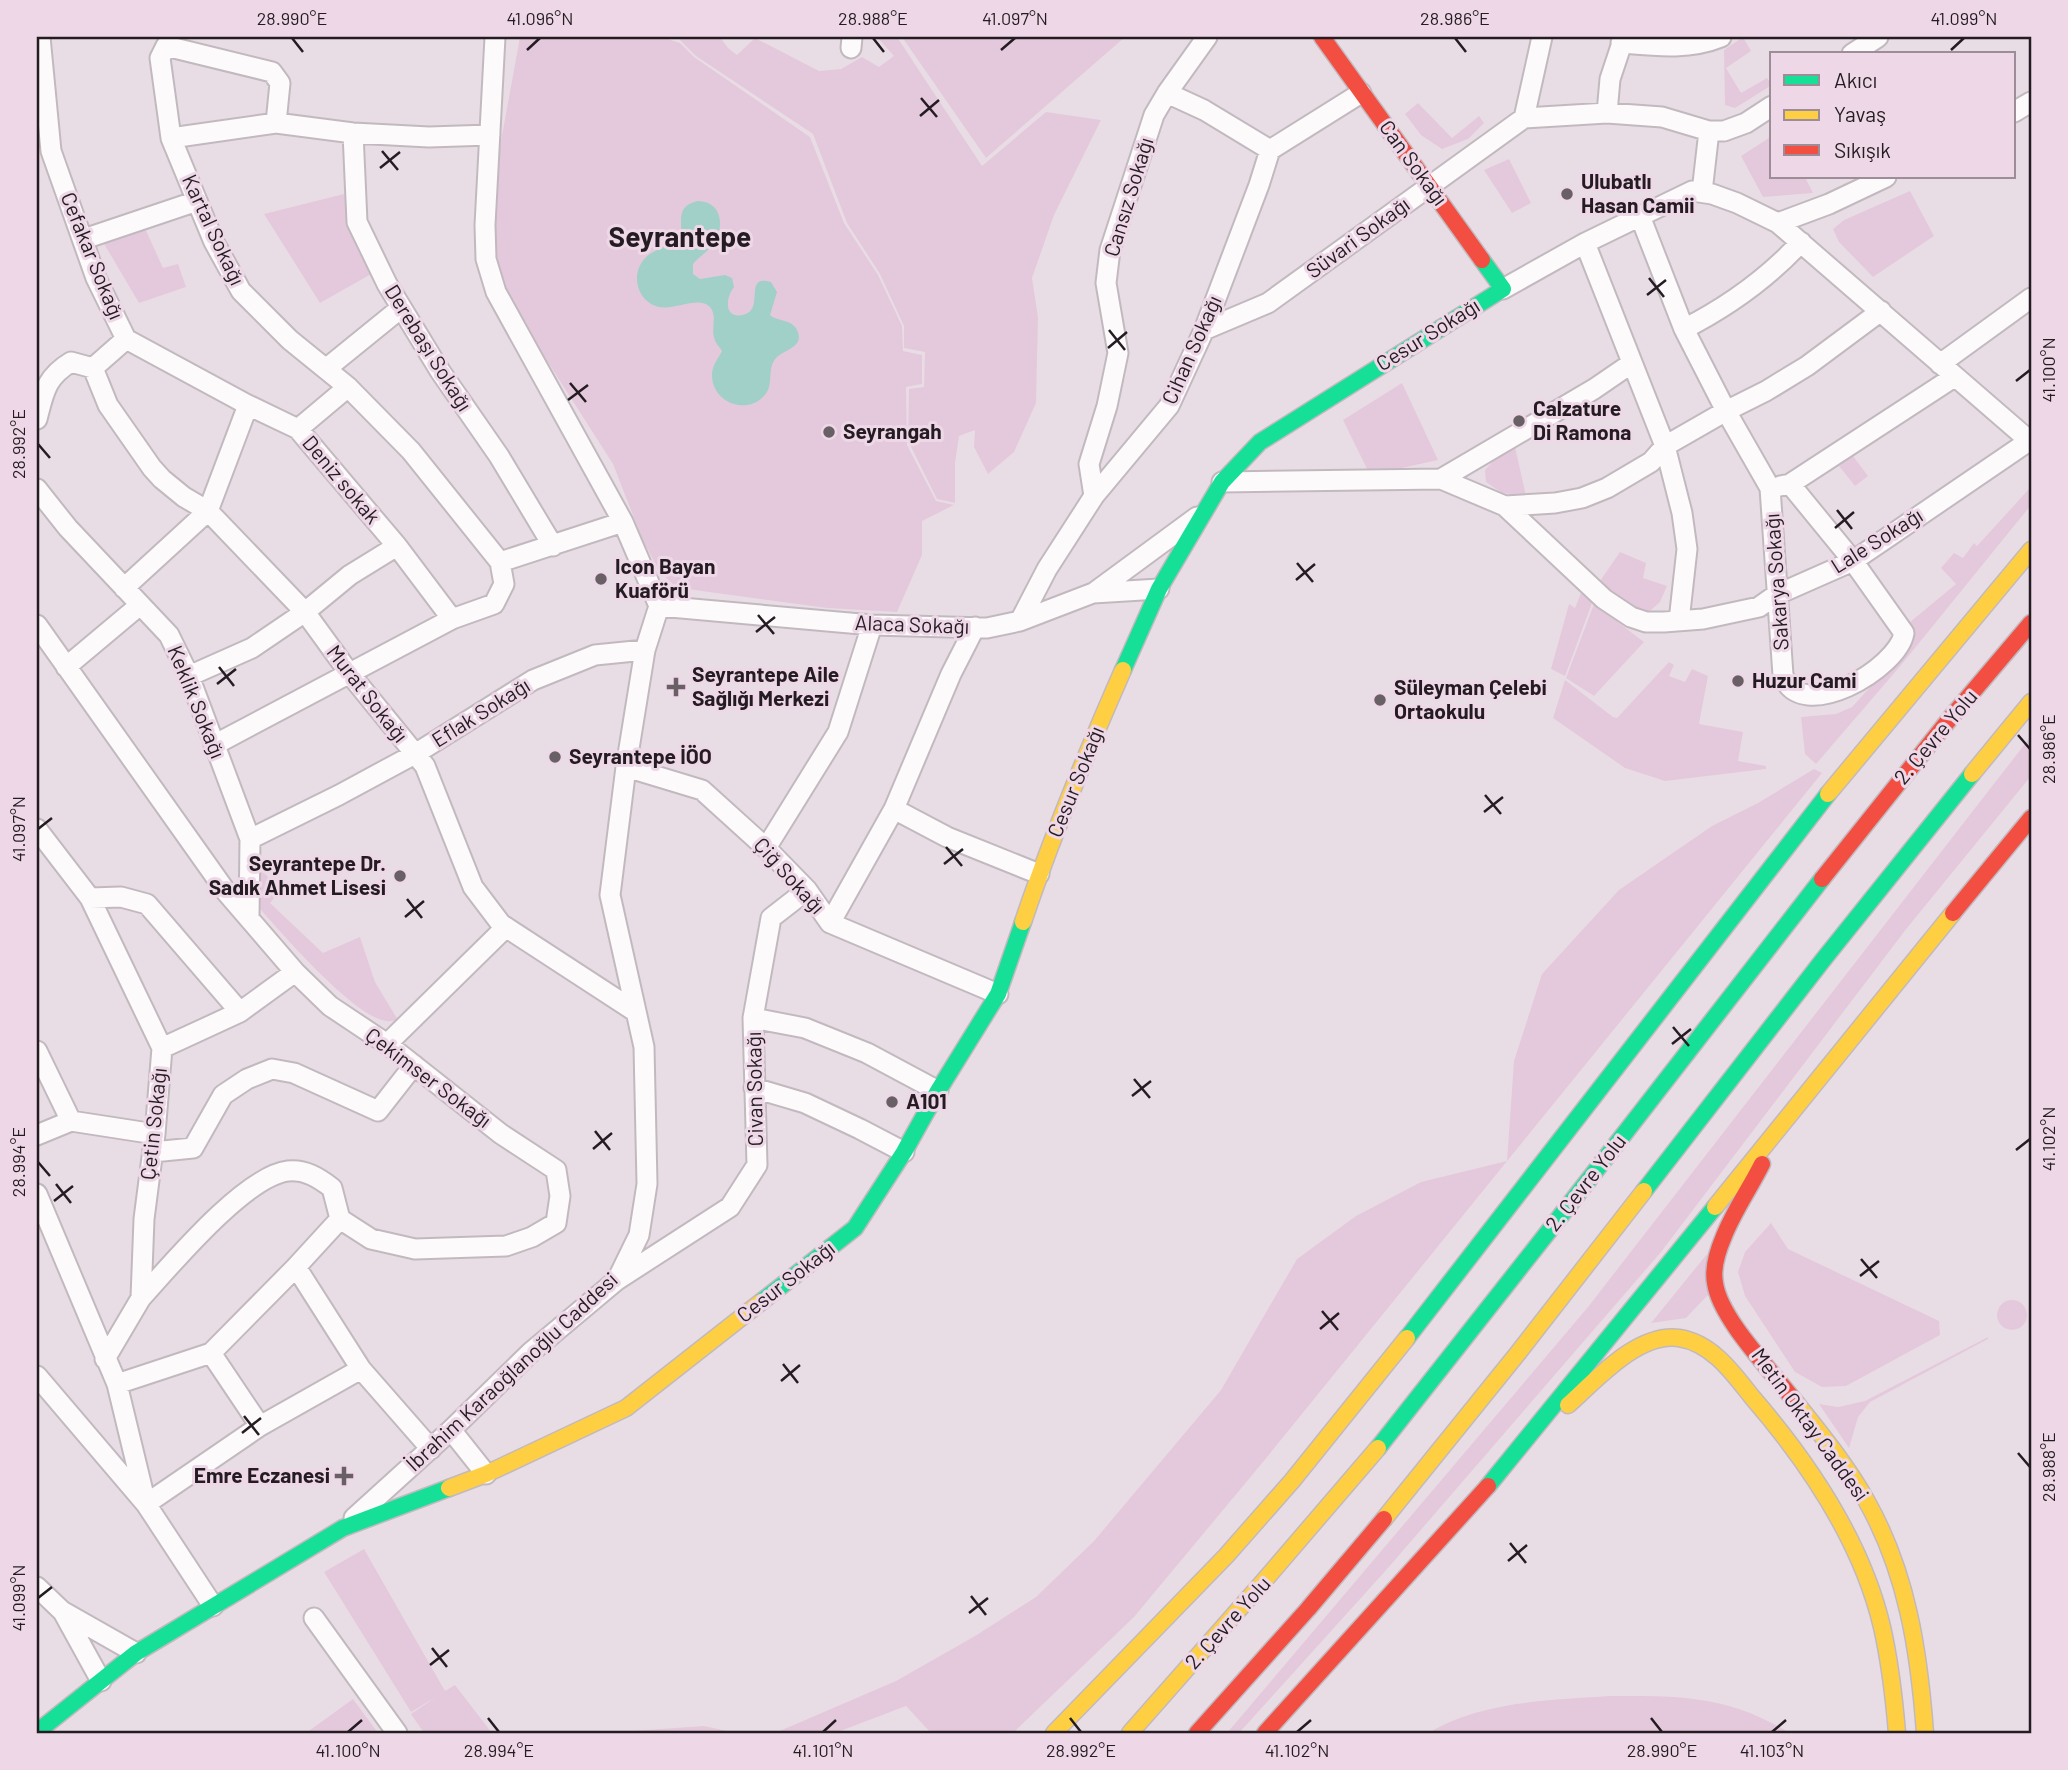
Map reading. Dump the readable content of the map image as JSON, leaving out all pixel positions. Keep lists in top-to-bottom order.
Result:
{
  "streets": {
    "main road": [
      "Can Sokağı",
      "Cesur Sokağı",
      "2. Çevre Yolu",
      "İbrahim Karaoğlanoğlu Caddesi",
      "Metin Oktay Caddesi"
    ],
    "street": [
      "Cansız Sokağı",
      "Kartal Sokağı",
      "Süvari Sokağı",
      "Cefakar Sokağı",
      "Derebaşı Sokağı",
      "Cihan Sokağı",
      "Deniz sokak",
      "Lale Sokağı",
      "Sakarya Sokağı",
      "Alaca Sokağı",
      "Murat Sokağı",
      "Keklik Sokağı",
      "Eflak Sokağı",
      "Çiğ Sokağı",
      "Çekimser Sokağı",
      "Civan Sokağı",
      "Çetin Sokağı"
    ]
  },
  "crossings": [
    ["Can Sokağı", "Süvari Sokağı"],
    ["Can Sokağı", "Cesur Sokağı"],
    ["Cansız Sokağı", "Cihan Sokağı"],
    ["Süvari Sokağı", "Cihan Sokağı"],
    ["Cefakar Sokağı", "Deniz sokak"],
    ["Cefakar Sokağı", "Murat Sokağı"],
    ["Cesur Sokağı", "Sakarya Sokağı"],
    ["Cesur Sokağı", "Alaca Sokağı"],
    ["Cesur Sokağı", "Çiğ Sokağı"],
    ["Cesur Sokağı", "İbrahim Karaoğlanoğlu Caddesi"],
    ["Cihan Sokağı", "Alaca Sokağı"],
    ["Lale Sokağı", "Sakarya Sokağı"],
    ["Alaca Sokağı", "İbrahim Karaoğlanoğlu Caddesi"],
    ["Murat Sokağı", "Eflak Sokağı"],
    ["Murat Sokağı", "İbrahim Karaoğlanoğlu Caddesi"],
    ["Keklik Sokağı", "Eflak Sokağı"],
    ["Keklik Sokağı", "Çekimser Sokağı"],
    ["Eflak Sokağı", "İbrahim Karaoğlanoğlu Caddesi"],
    ["Çiğ Sokağı", "Civan Sokağı"],
    ["Çiğ Sokağı", "İbrahim Karaoğlanoğlu Caddesi"],
    ["Civan Sokağı", "İbrahim Karaoğlanoğlu Caddesi"]
  ],
  "districts": ["Seyrantepe"],
  "places": {
    "other": [
      "Ulubatlı Hasan Camii",
      "Calzature Di Ramona",
      "Seyrangah",
      "Icon Bayan Kuaförü",
      "Huzur Cami",
      "Süleyman Çelebi Ortaokulu",
      "Seyrantepe İÖO",
      "Seyrantepe Dr. Sadık Ahmet Lisesi",
      "A101"
    ],
    "health": ["Seyrantepe Aile Sağlığı Merkezi", "Emre Eczanesi"]
  },
  "legend": ["Akıcı", "Yavaş", "Sıkışık"],
  "coordinates": [
    "28.990°E",
    "41.096°N",
    "28.988°E",
    "41.097°N",
    "28.986°E",
    "41.099°N",
    "41.100°N",
    "28.992°E",
    "41.102°N",
    "28.994°E",
    "41.101°N",
    "41.103°N"
  ]
}
